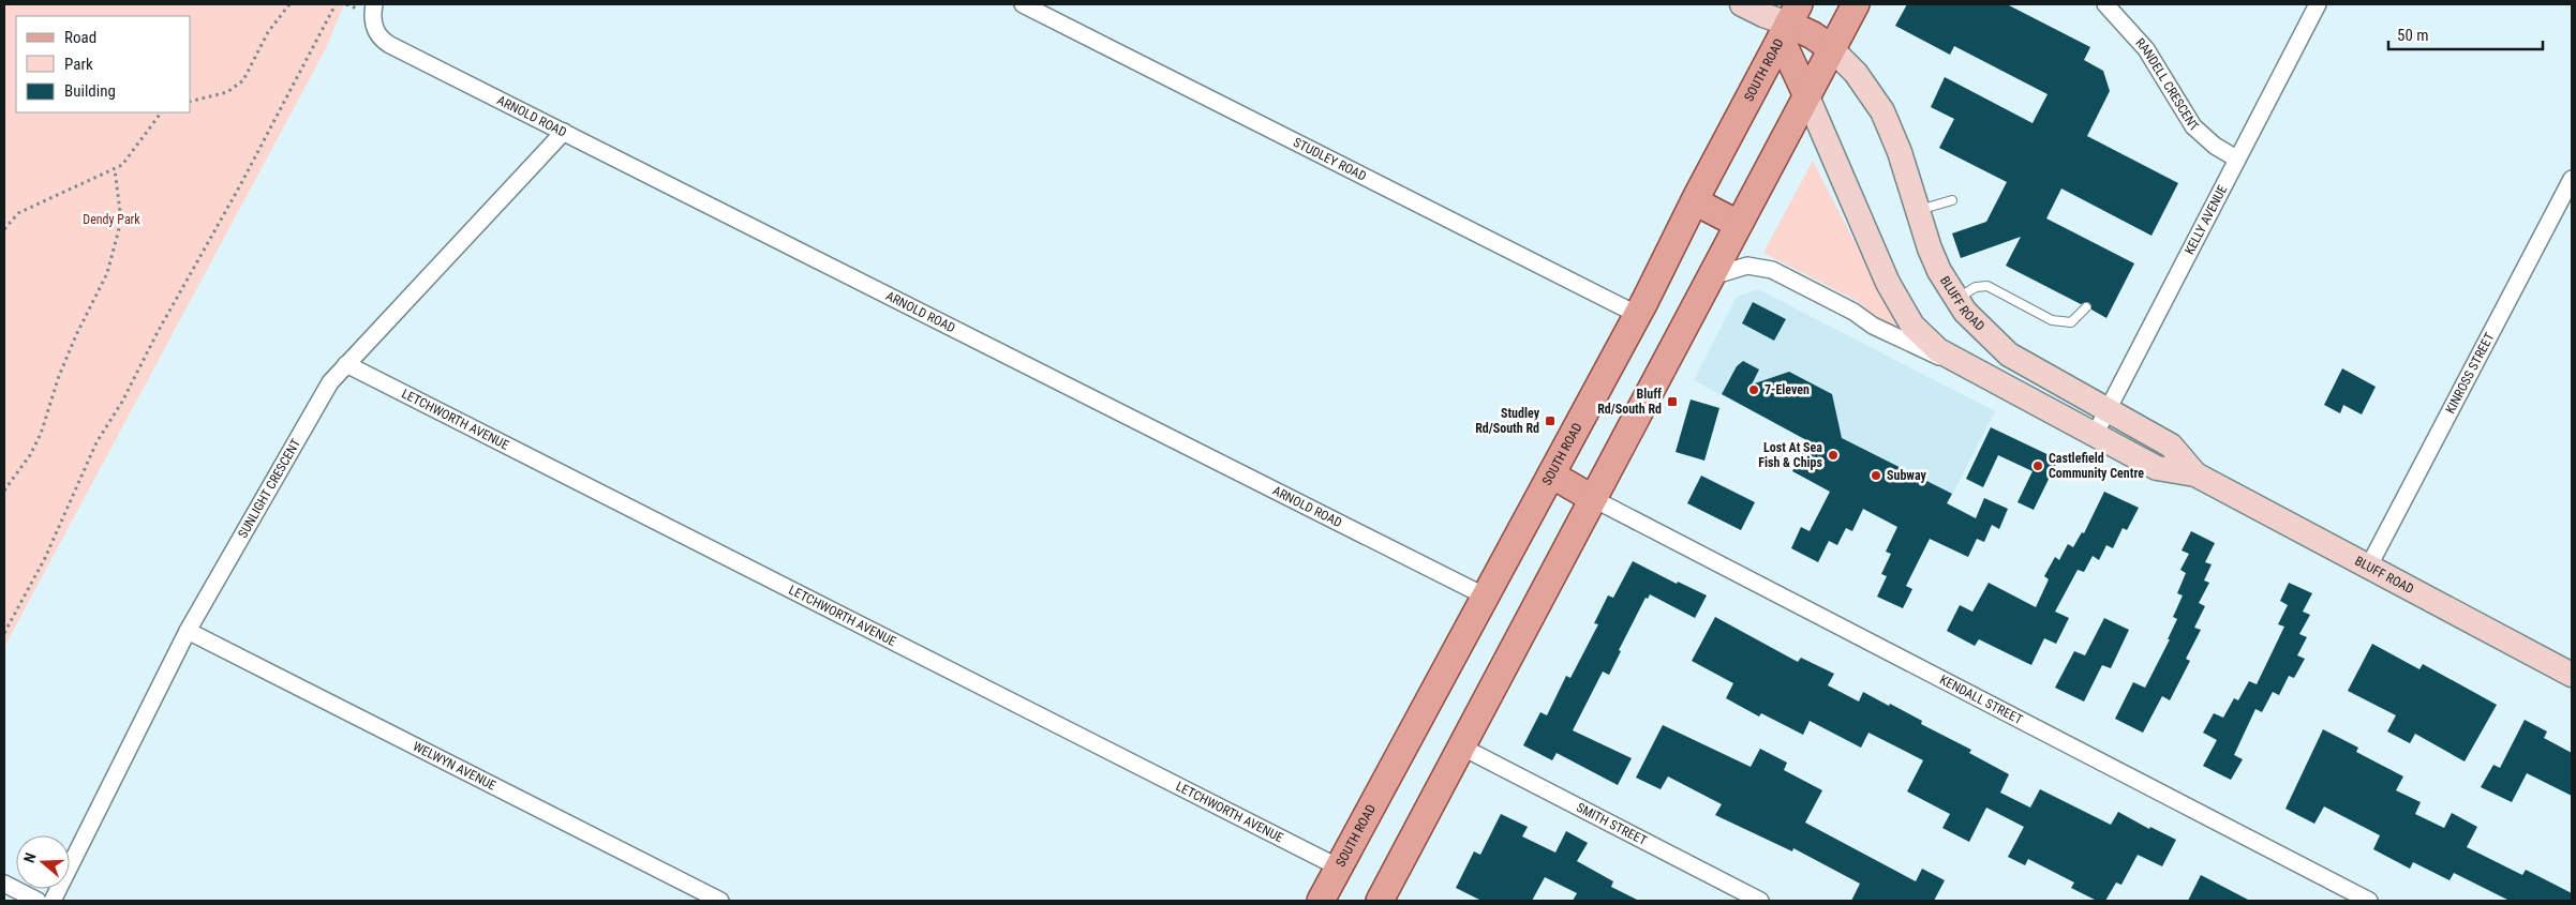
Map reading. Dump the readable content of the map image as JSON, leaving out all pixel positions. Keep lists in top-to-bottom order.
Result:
{
  "streets": {
    "main road": ["SOUTH ROAD", "BLUFF ROAD"],
    "street": [
      "RANDELL CRESCENT",
      "ARNOLD ROAD",
      "STUDLEY ROAD",
      "KELLY AVENUE",
      "KINROSS STREET",
      "LETCHWORTH AVENUE",
      "SUNLIGHT CRESCENT",
      "KENDALL STREET",
      "WELWYN AVENUE",
      "SMITH STREET"
    ]
  },
  "crossings": [
    ["SOUTH ROAD", "ARNOLD ROAD"],
    ["SOUTH ROAD", "STUDLEY ROAD"],
    ["SOUTH ROAD", "LETCHWORTH AVENUE"],
    ["RANDELL CRESCENT", "KELLY AVENUE"],
    ["ARNOLD ROAD", "SUNLIGHT CRESCENT"],
    ["KELLY AVENUE", "BLUFF ROAD"],
    ["BLUFF ROAD", "KINROSS STREET"],
    ["LETCHWORTH AVENUE", "SUNLIGHT CRESCENT"],
    ["SUNLIGHT CRESCENT", "WELWYN AVENUE"]
  ],
  "parks": ["Dendy Park"],
  "places": {
    "other": [
      "7-Eleven",
      "Lost At Sea Fish & Chips",
      "Castlefield Community Centre",
      "Subway"
    ],
    "transit": ["Bluff Rd/South Rd", "Studley Rd/South Rd"]
  },
  "legend": ["Road", "Park", "Building"],
  "scale_bar": "50 m",
  "north": "left"
}
